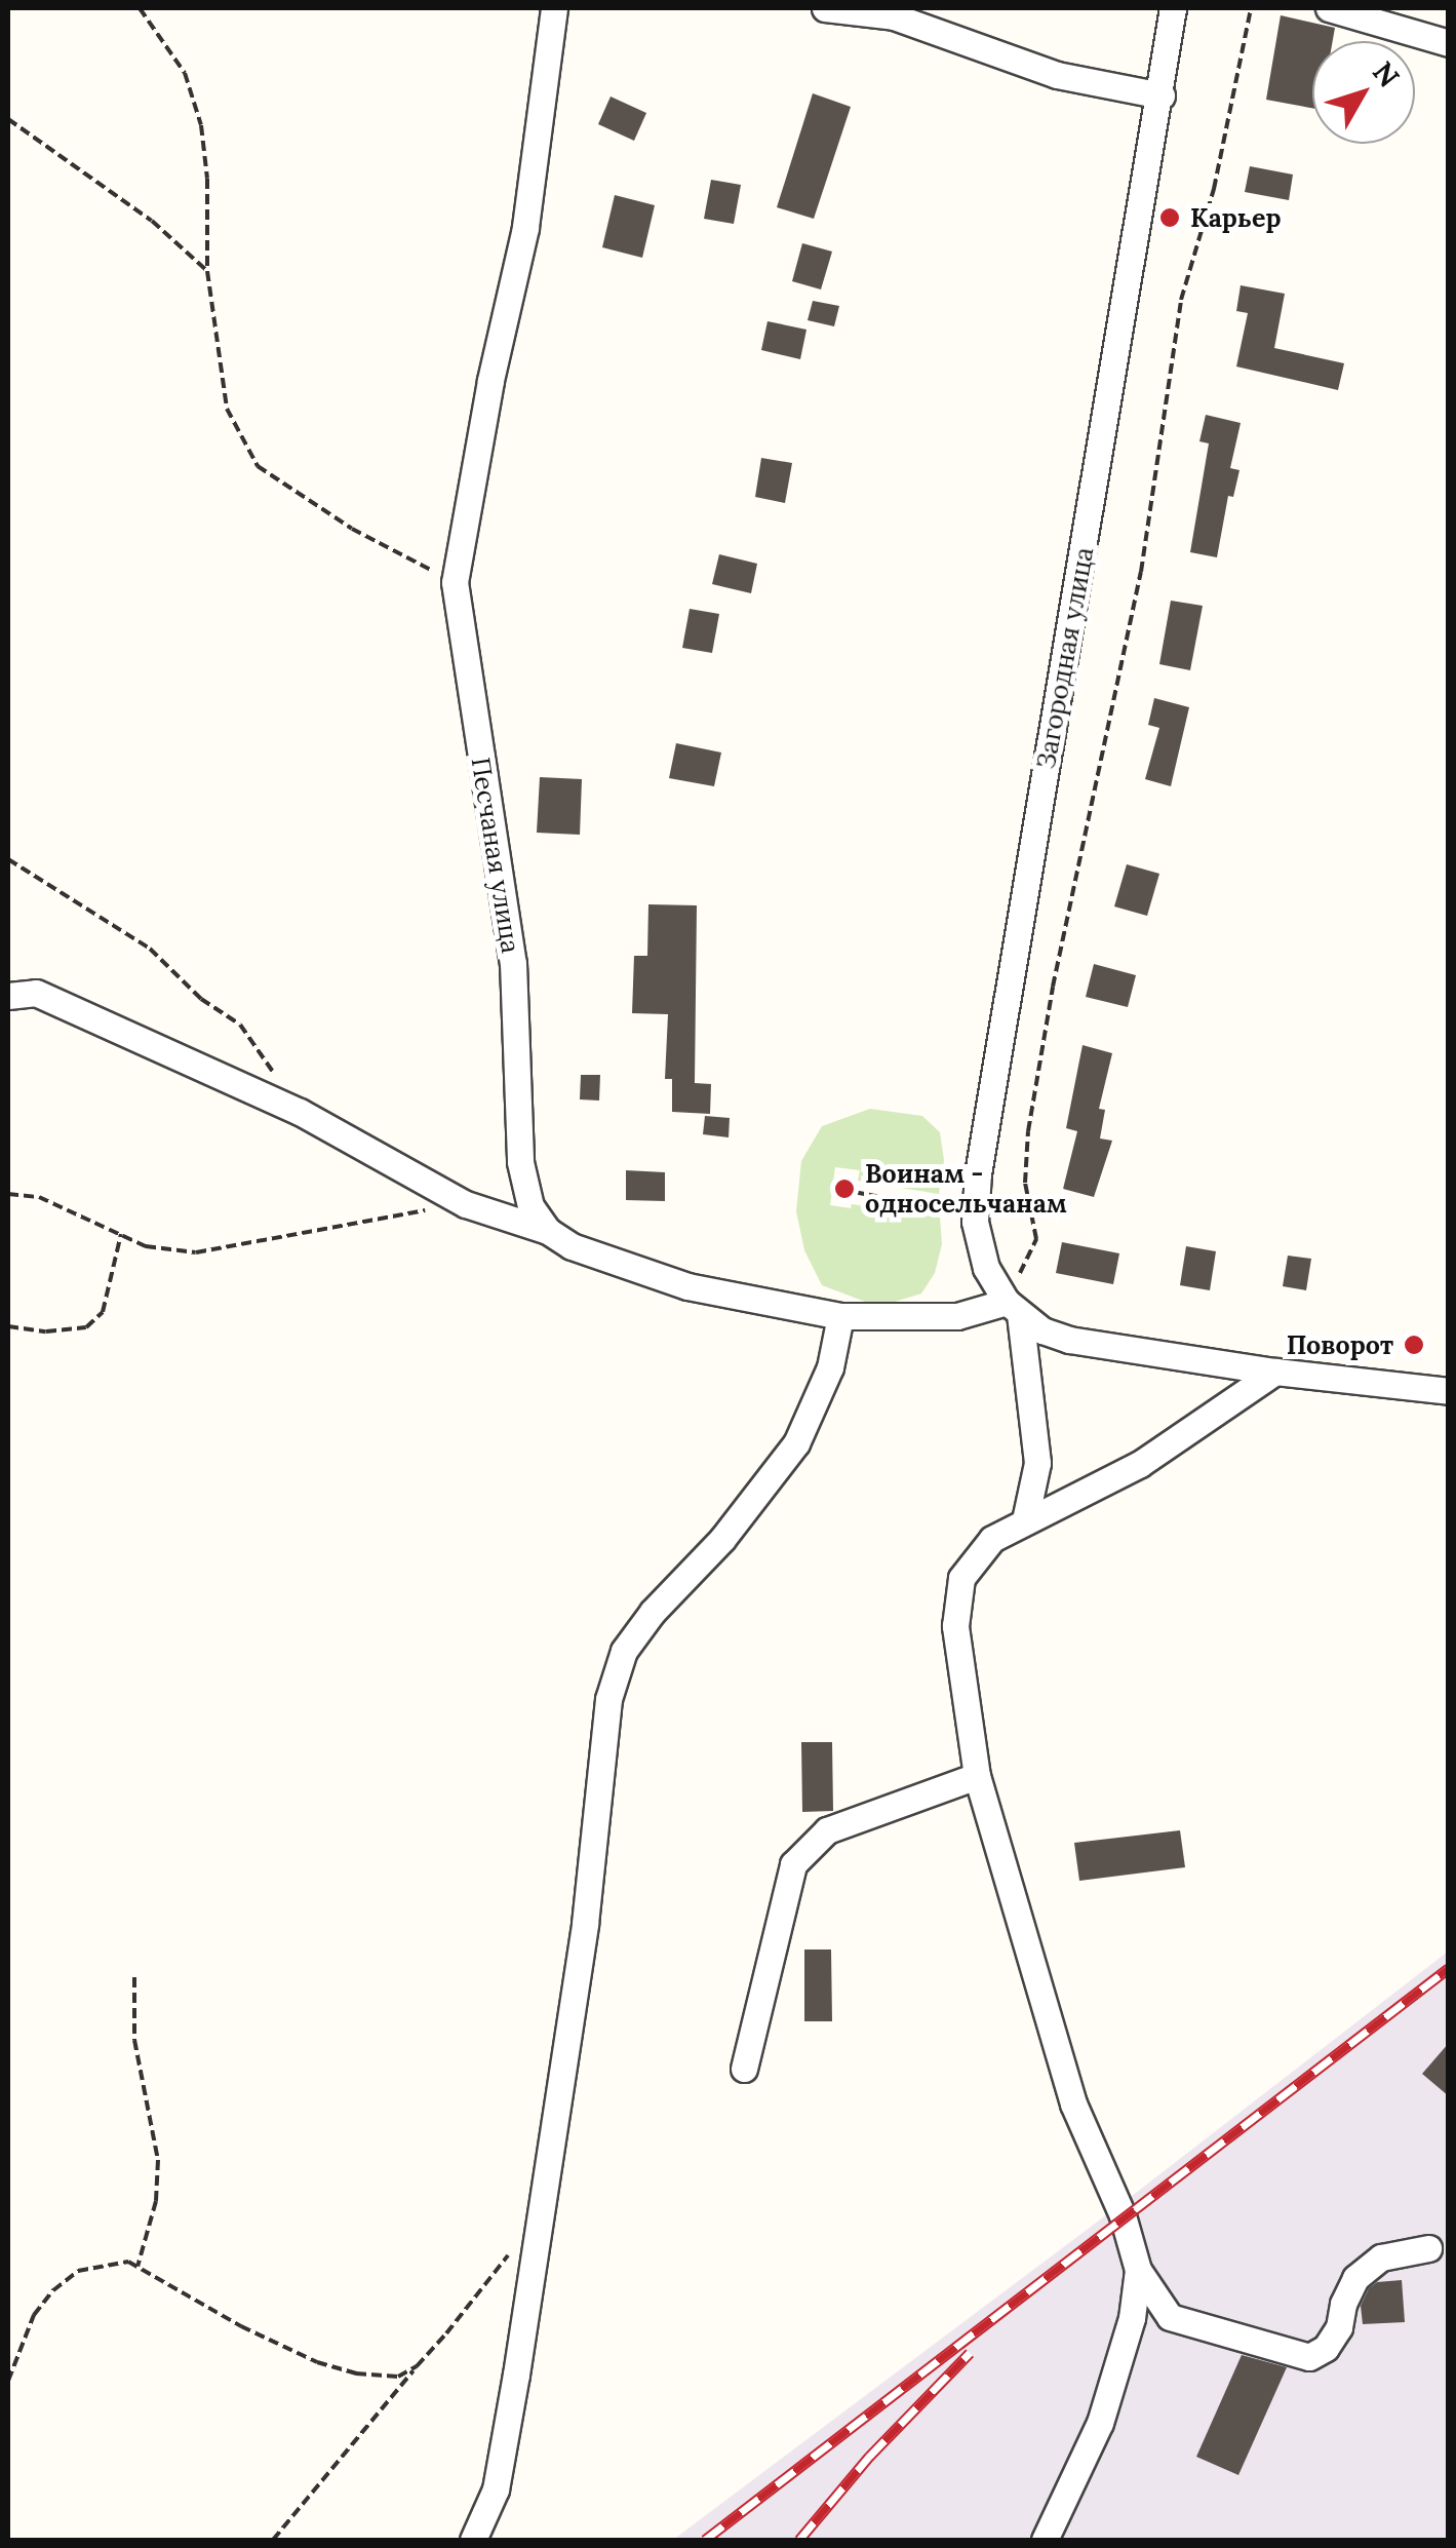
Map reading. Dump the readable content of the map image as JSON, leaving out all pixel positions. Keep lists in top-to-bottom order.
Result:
{
  "streets": {
    "street": ["Загородная улица", "Песчаная улица"]
  },
  "places": ["Карьер", "Воинам - односельчанам", "Поворот"],
  "north": "top right"
}
